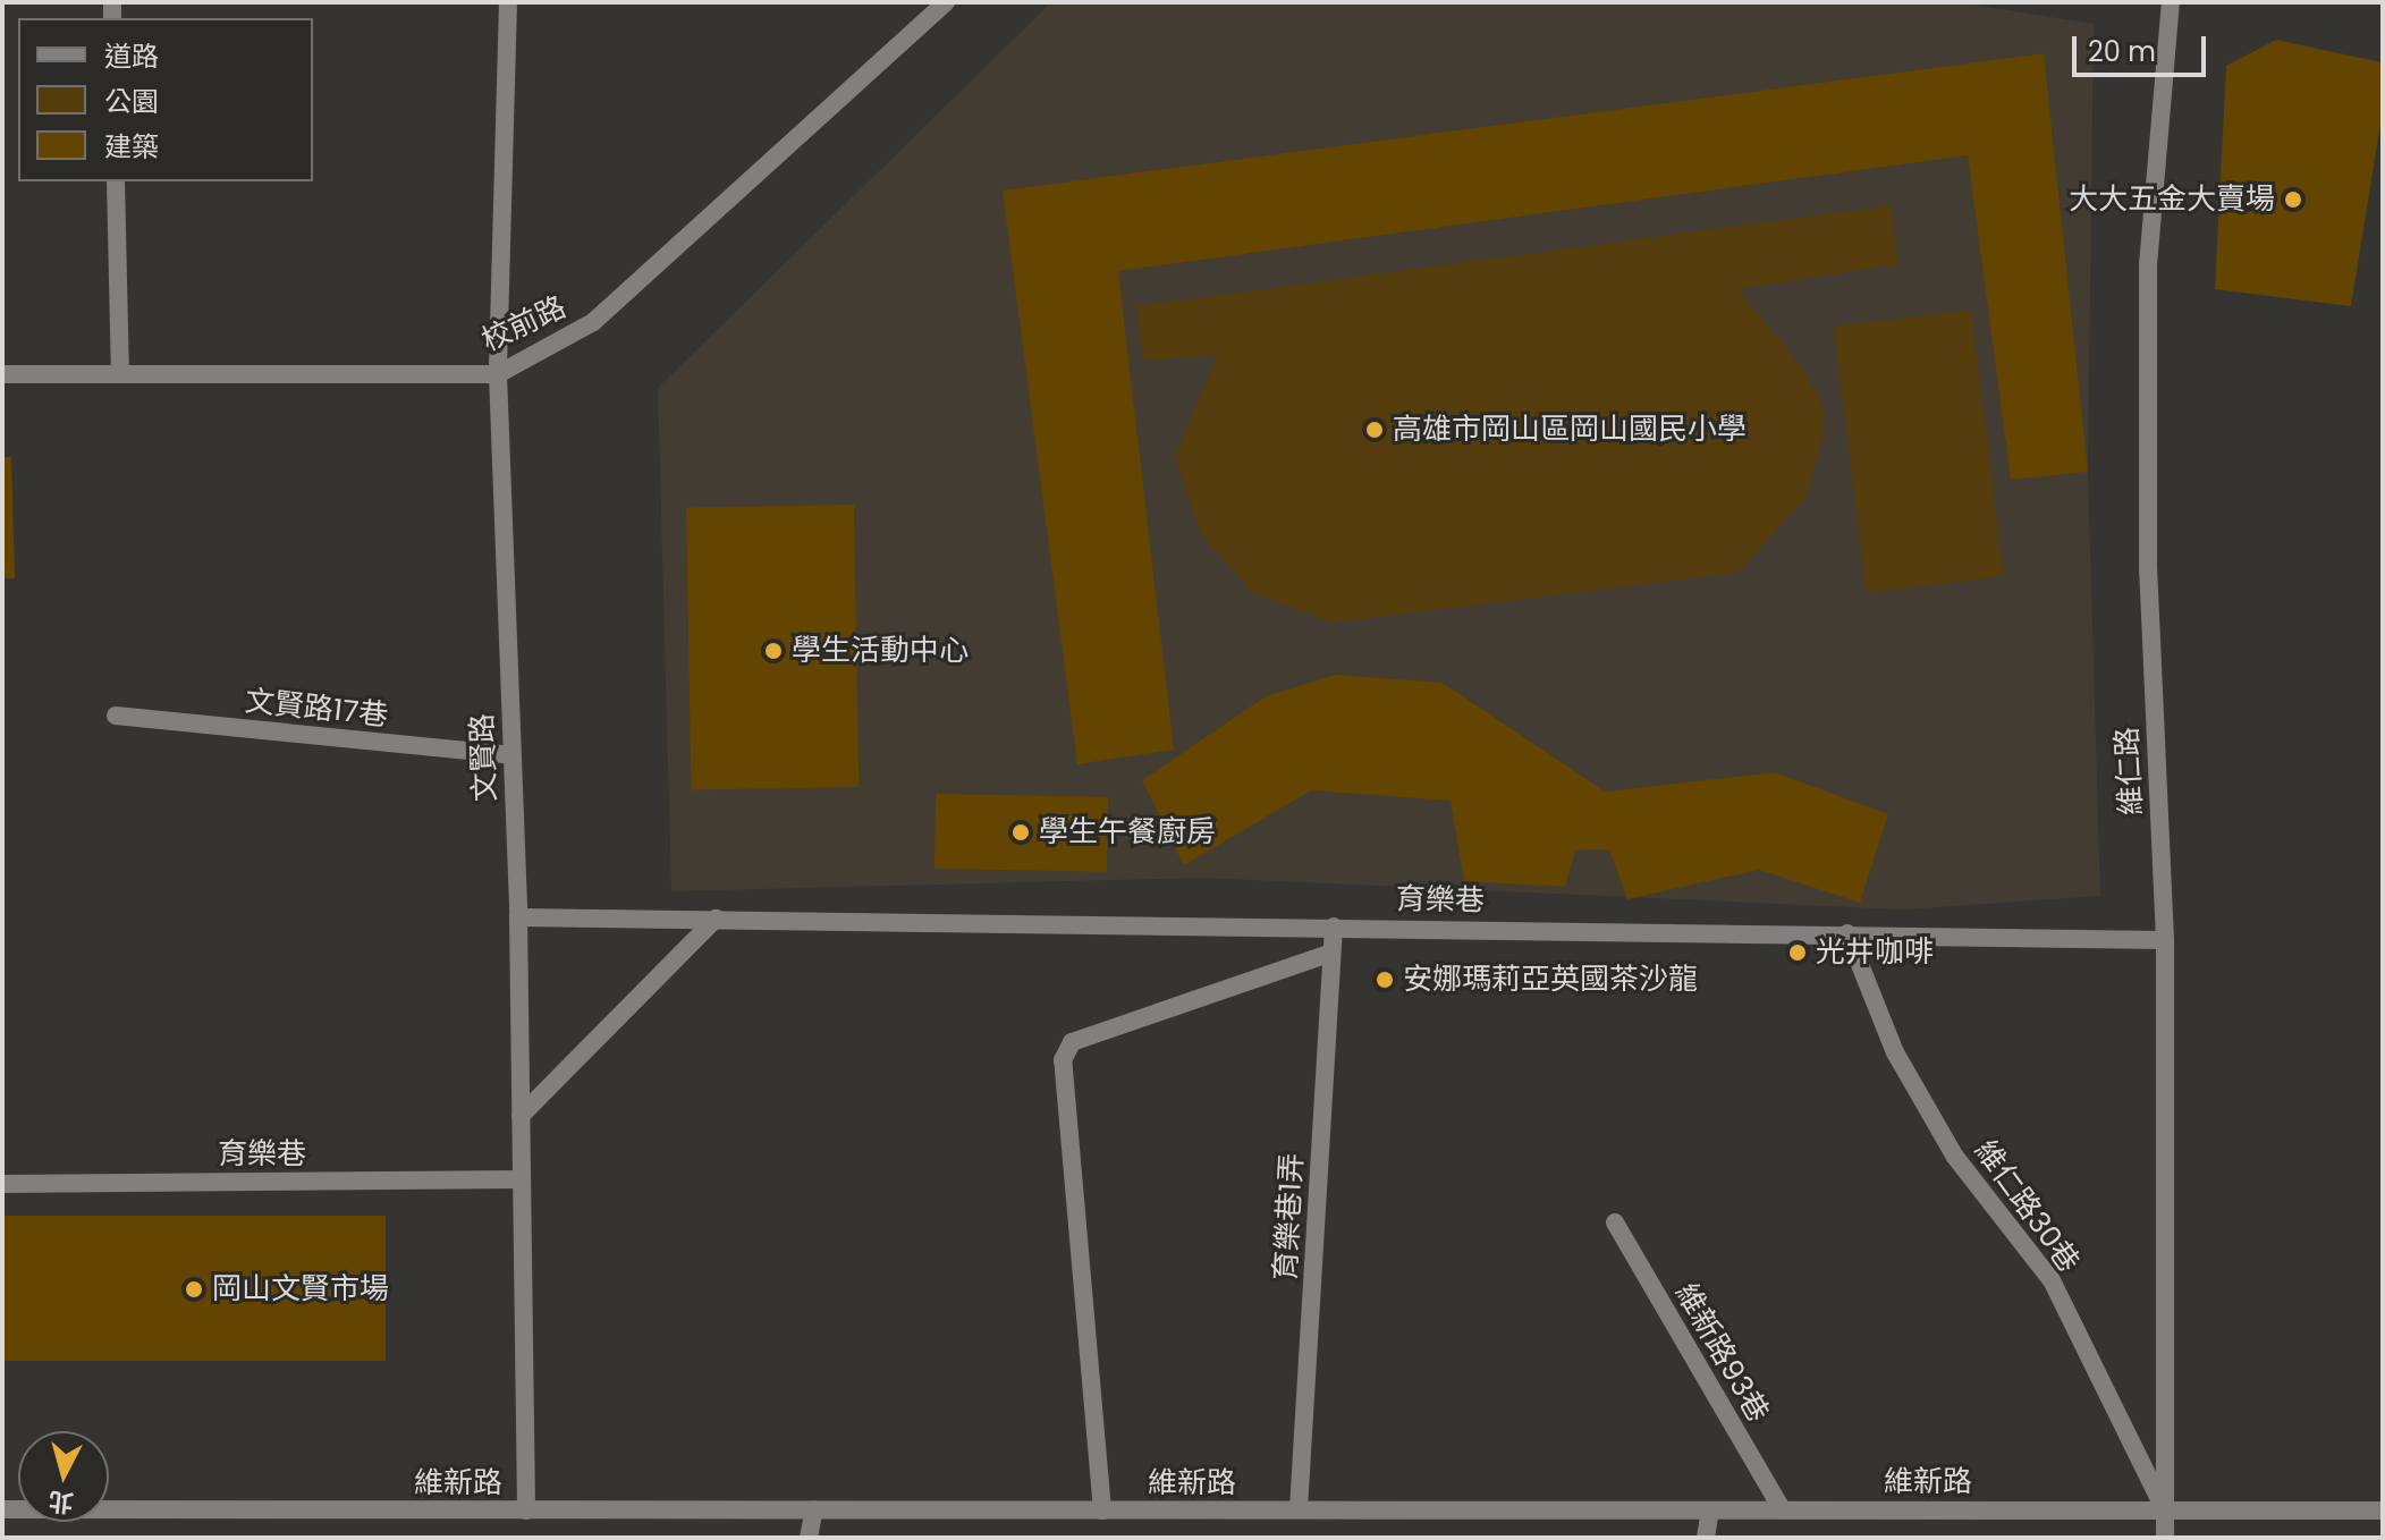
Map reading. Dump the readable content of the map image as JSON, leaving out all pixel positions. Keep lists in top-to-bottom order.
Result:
{
  "streets": {
    "street": [
      "校前路",
      "文賢路17巷",
      "文賢路",
      "維仁路",
      "育樂巷",
      "維仁路30巷",
      "育樂巷1弄",
      "維新路93巷",
      "維新路"
    ]
  },
  "crossings": [
    ["校前路", "文賢路"],
    ["文賢路17巷", "文賢路"],
    ["文賢路", "育樂巷"],
    ["文賢路", "維新路"],
    ["維仁路", "育樂巷"],
    ["維仁路", "維仁路30巷"],
    ["維仁路", "維新路"],
    ["育樂巷", "維仁路30巷"],
    ["育樂巷", "育樂巷1弄"],
    ["維仁路30巷", "維新路"],
    ["育樂巷1弄", "維新路"],
    ["維新路93巷", "維新路"]
  ],
  "places": [
    "大大五金大賣場",
    "高雄市岡山區岡山國民小學",
    "學生活動中心",
    "學生午餐廚房",
    "光井咖啡",
    "安娜瑪莉亞英國茶沙龍",
    "岡山文賢市場"
  ],
  "legend": ["道路", "公園", "建築"],
  "scale_bar": "20 m",
  "north": "bottom"
}
